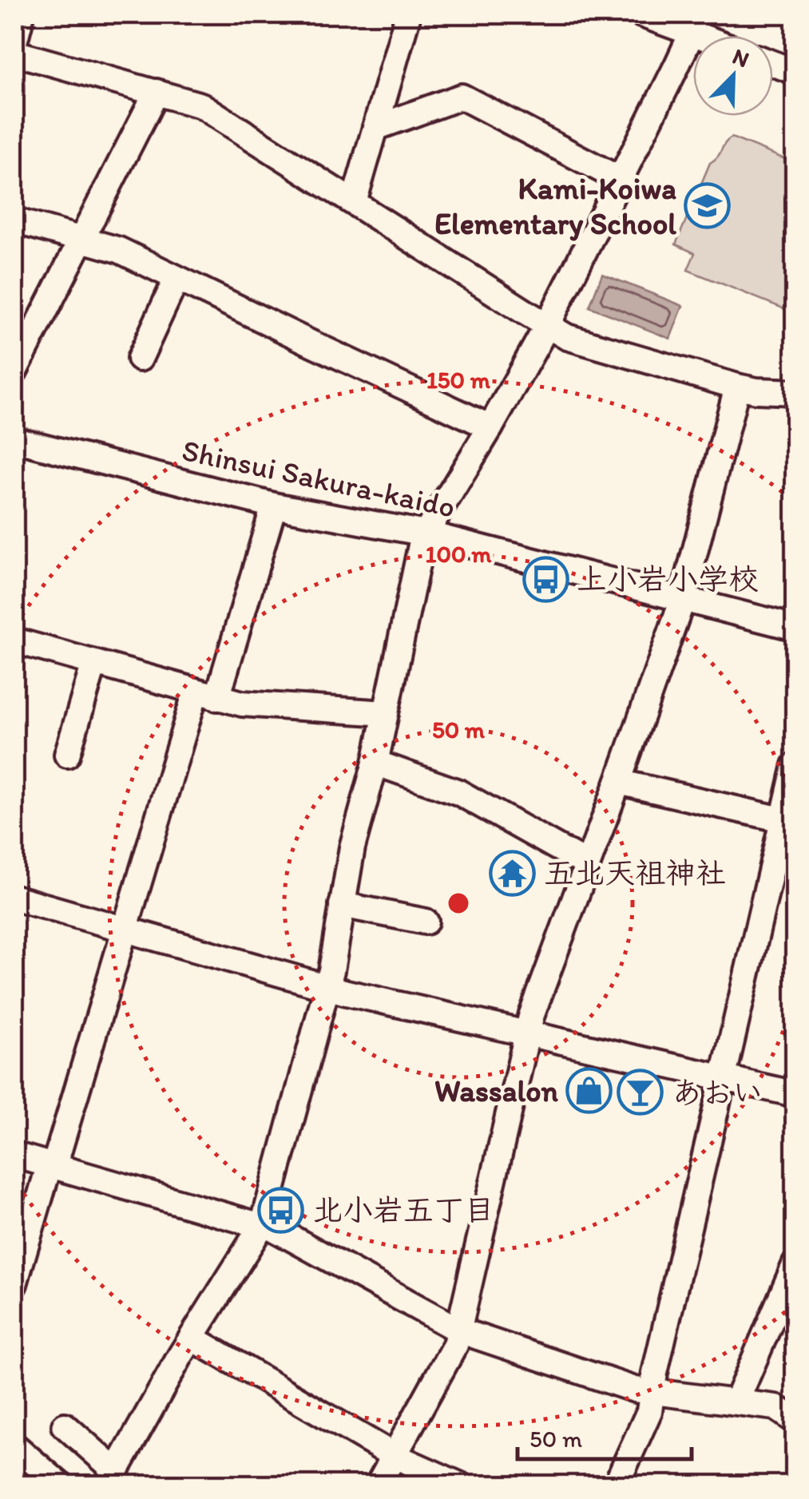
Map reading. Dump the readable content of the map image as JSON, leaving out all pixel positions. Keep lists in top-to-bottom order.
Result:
{
  "streets": {
    "street": ["Shinsui Sakura-kaido"]
  },
  "places": {
    "school or university": ["Kami-Koiwa Elementary School"],
    "bus stop": ["上小岩小学校", "北小岩五丁目"],
    "temple": ["五北天祖神社"],
    "shop": ["Wassalon"],
    "bar": ["あおい"]
  },
  "scale_bar": "50 m",
  "north": "top right",
  "rings": ["150 m", "100 m", "50 m"]
}
